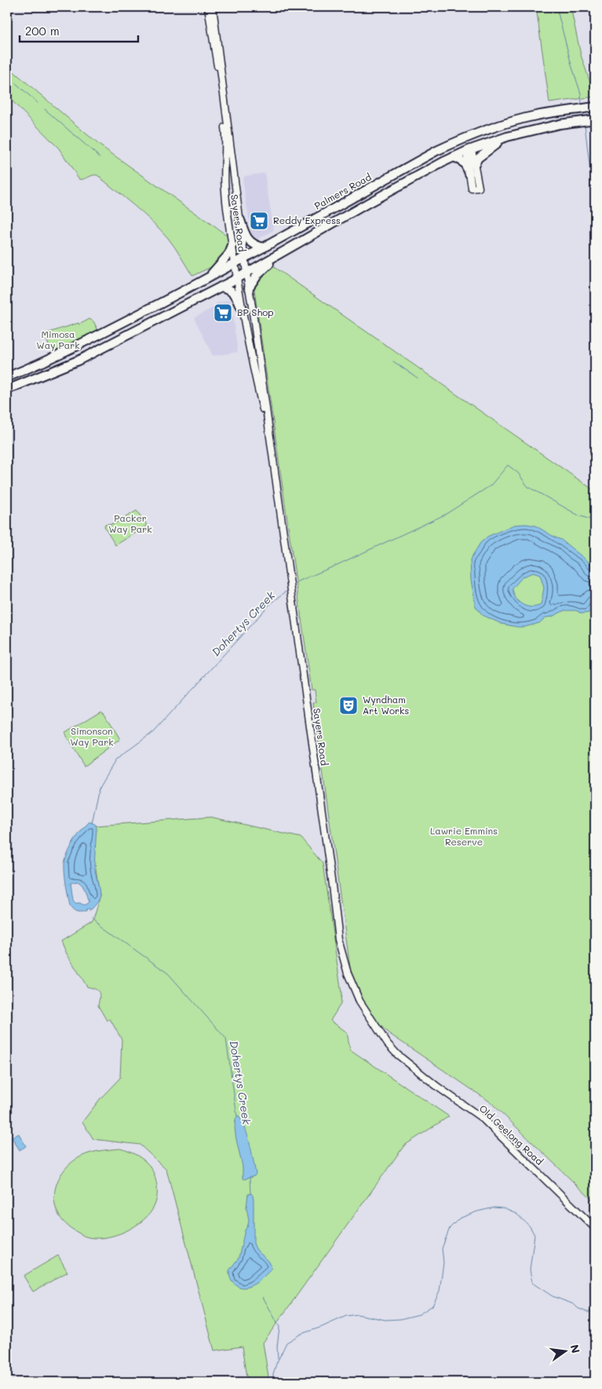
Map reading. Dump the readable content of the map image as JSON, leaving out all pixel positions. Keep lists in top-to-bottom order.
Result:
{
  "streets": {
    "highway": ["Palmers Road"],
    "main road": ["Sayers Road", "Old Geelong Road"]
  },
  "crossings": [
    ["Palmers Road", "Sayers Road"],
    ["Sayers Road", "Old Geelong Road"]
  ],
  "water": ["Dohertys Creek"],
  "parks": [
    "Mimosa Way Park",
    "Packer Way Park",
    "Simonson Way Park",
    "Lawrie Emmins Reserve"
  ],
  "places": {
    "supermarket": ["Reddy Express", "BP Shop"],
    "theatre": ["Wyndham Art Works"]
  },
  "scale_bar": "200 m",
  "north": "right"
}
